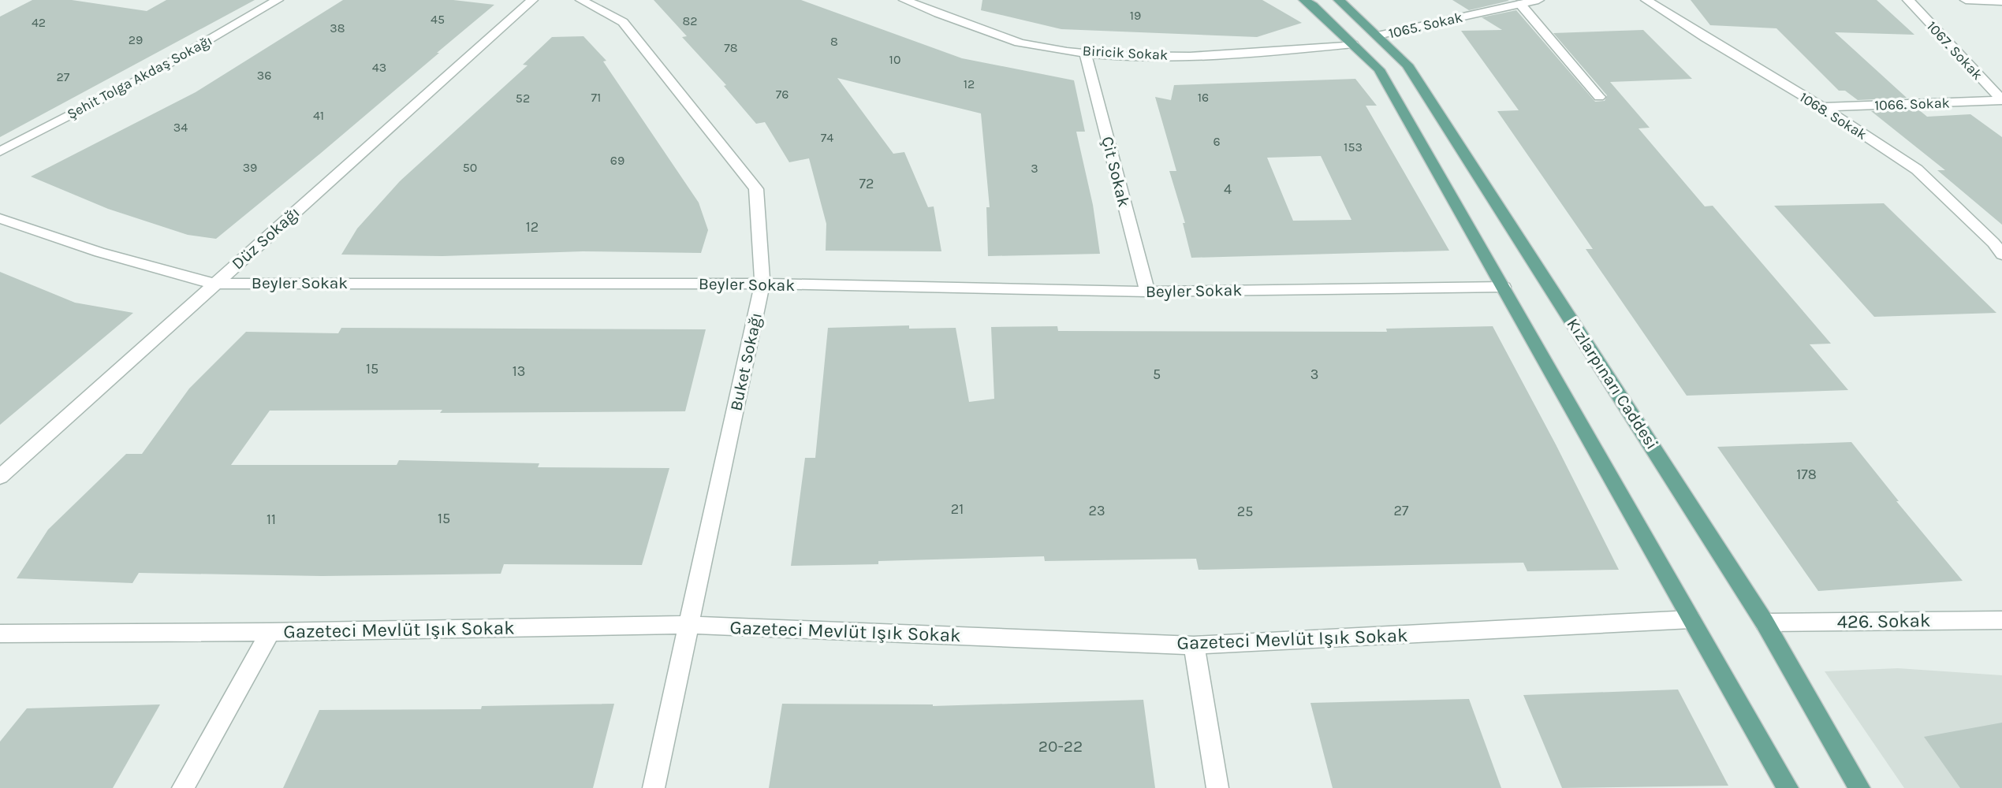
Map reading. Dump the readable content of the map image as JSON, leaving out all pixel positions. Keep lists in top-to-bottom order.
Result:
{
  "streets": {
    "main road": ["Kızlarpınarı Caddesi"],
    "street": [
      "1065. Sokak",
      "1067. Sokak",
      "Biricik Sokak",
      "Şehit Tolga Akdaş Sokağı",
      "1066. Sokak",
      "1068. Sokak",
      "Çit Sokak",
      "Düz Sokağı",
      "Beyler Sokak",
      "Buket Sokağı",
      "426. Sokak",
      "Gazeteci Mevlüt Işık Sokak"
    ]
  },
  "crossings": [
    ["1065. Sokak", "Kızlarpınarı Caddesi"],
    ["1067. Sokak", "1066. Sokak"],
    ["Biricik Sokak", "Çit Sokak"],
    ["1066. Sokak", "1068. Sokak"],
    ["Çit Sokak", "Beyler Sokak"],
    ["Düz Sokağı", "Beyler Sokak"],
    ["Beyler Sokak", "Buket Sokağı"],
    ["Buket Sokağı", "Gazeteci Mevlüt Işık Sokak"],
    ["Kızlarpınarı Caddesi", "426. Sokak"]
  ],
  "house_numbers": [
    "19",
    "45",
    "82",
    "42",
    "38",
    "29",
    "8",
    "78",
    "10",
    "43",
    "36",
    "27",
    "12",
    "76",
    "71",
    "16",
    "52",
    "41",
    "34",
    "74",
    "6",
    "153",
    "69",
    "39",
    "50",
    "3",
    "72",
    "4",
    "12",
    "15",
    "13",
    "5",
    "3",
    "178",
    "21",
    "23",
    "27",
    "25",
    "15",
    "11",
    "20-22"
  ]
}
